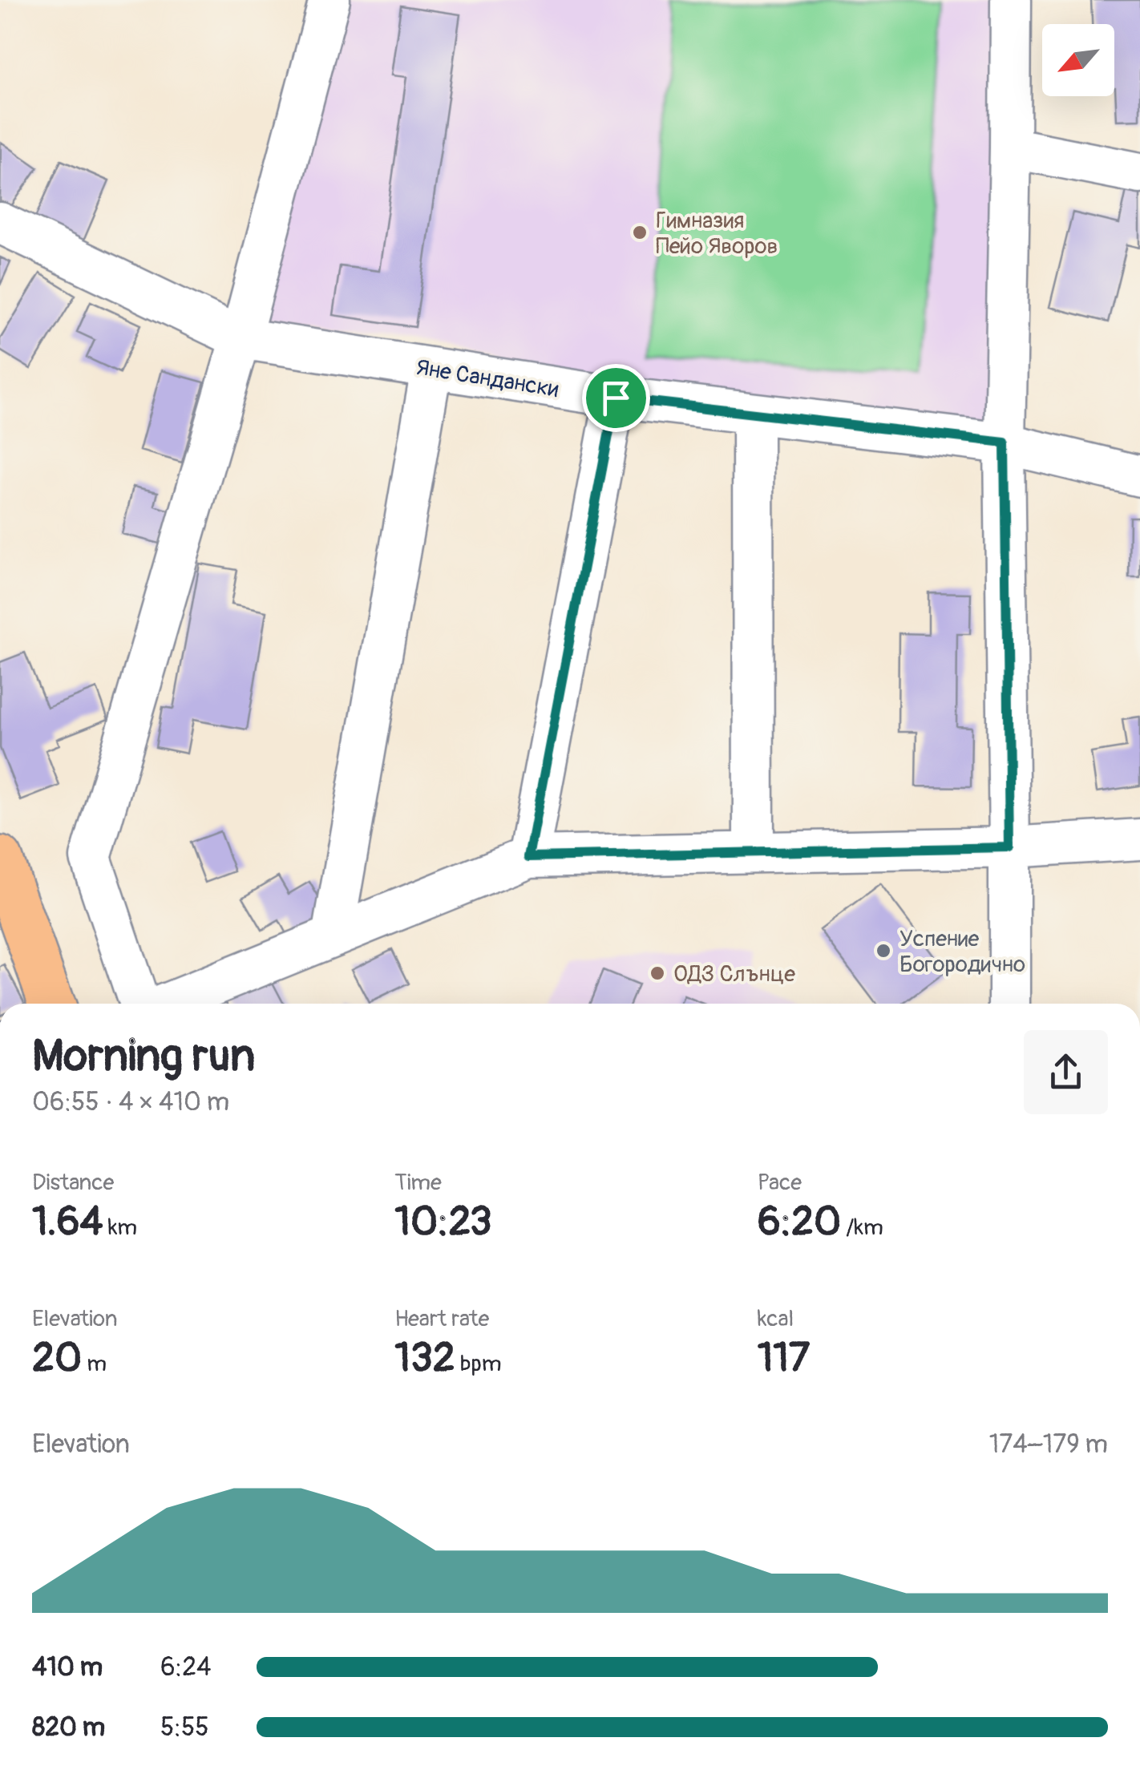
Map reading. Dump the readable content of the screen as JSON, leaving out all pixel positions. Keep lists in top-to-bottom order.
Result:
{
  "streets": {
    "street": ["Яне Сандански"]
  },
  "places": ["Гимназия Пейо Яворов", "Успение Богородично", "ОДЗ Слънце"],
  "north": "bottom left",
  "page": {
    "heading": ["Morning run", "06:55 · 4 × 410 m"],
    "stats": [
      ["Distance", "1.64 km"],
      ["Time", "10:23"],
      ["Pace", "6:20 /km"],
      ["Elevation", "20 m"],
      ["Heart rate", "132 bpm"],
      ["kcal", "117"]
    ],
    "chart": ["Elevation", "174–179 m"],
    "list": [
      {
        "name": "410 m",
        "note": "6:24"
      },
      {
        "name": "820 m",
        "note": "5:55"
      }
    ]
  }
}
